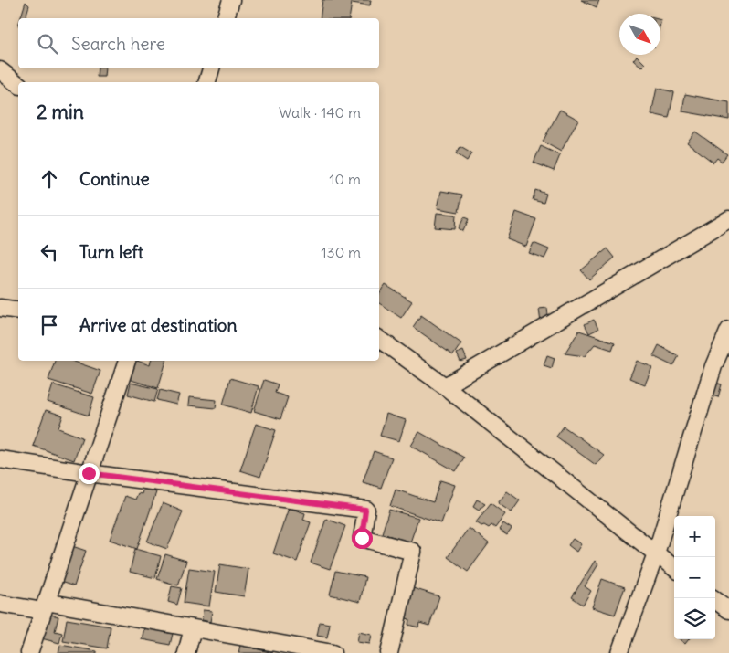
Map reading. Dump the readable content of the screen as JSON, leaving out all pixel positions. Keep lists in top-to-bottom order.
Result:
{
  "north": "bottom right",
  "page": {
    "search": "Search here",
    "heading": ["2 min", "Walk · 140 m"],
    "list": [
      ["Continue", "10 m"],
      ["Turn left", "130 m"],
      "Arrive at destination"
    ],
    "map_buttons": ["+", "−"]
  }
}
